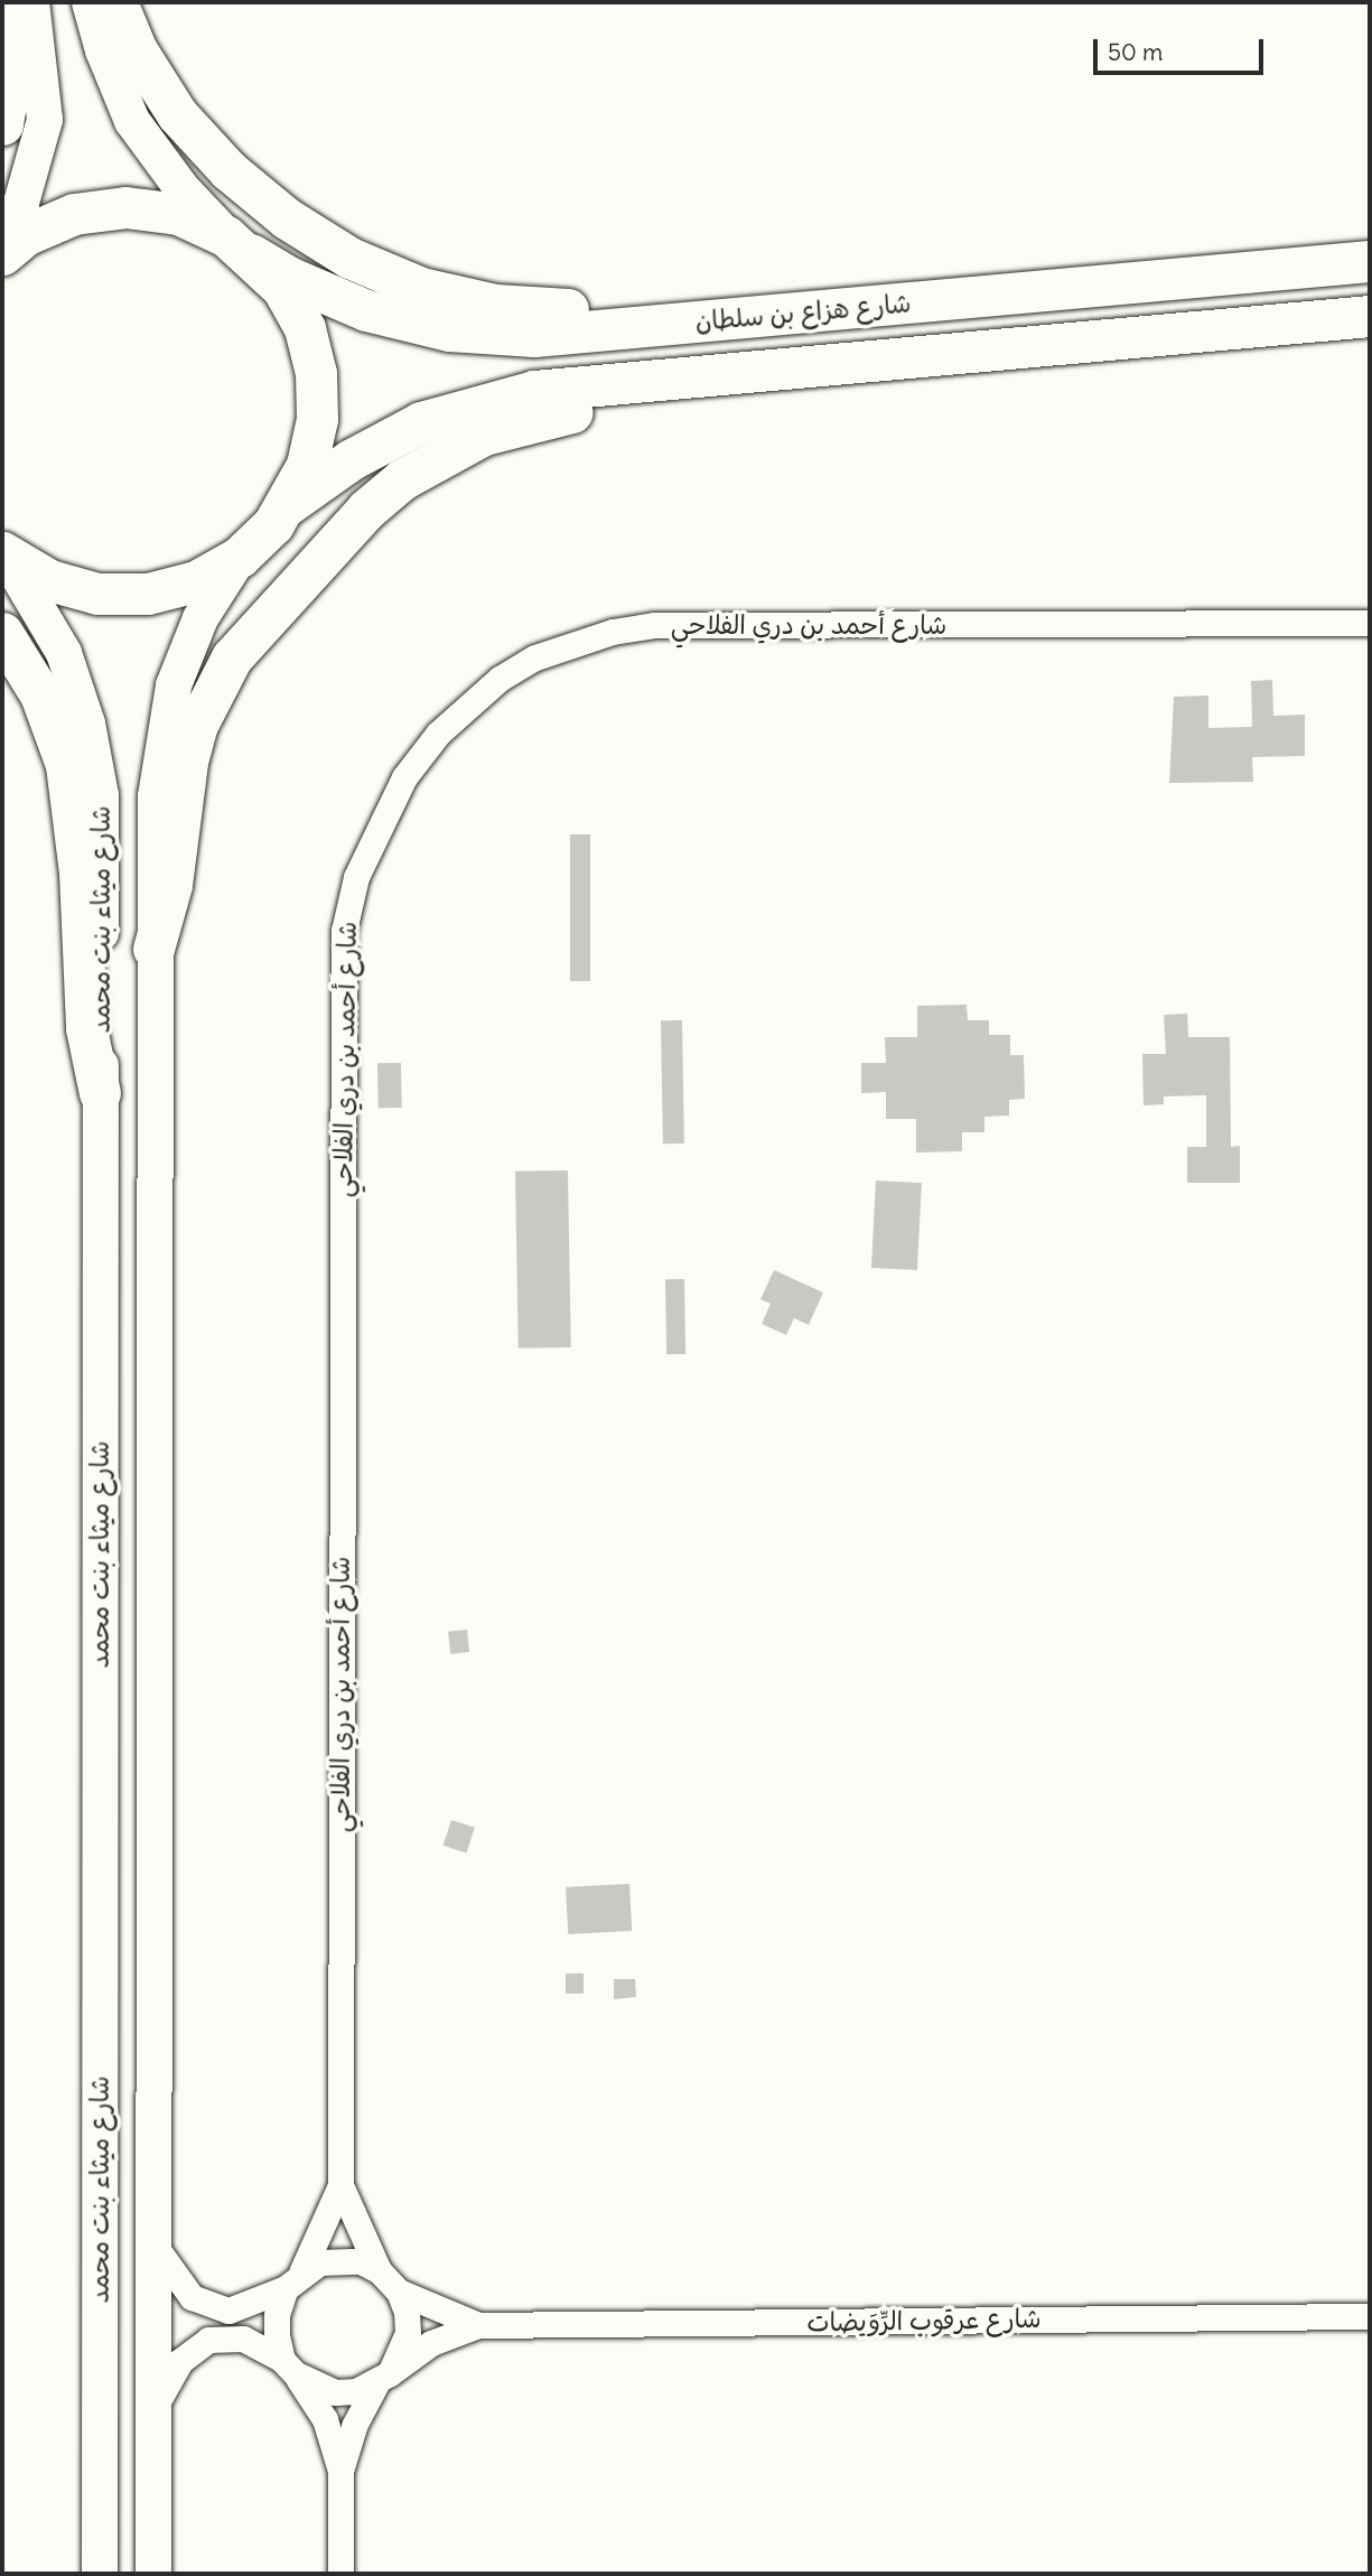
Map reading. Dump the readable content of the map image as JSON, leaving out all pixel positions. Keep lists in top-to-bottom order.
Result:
{
  "streets": {
    "main road": ["شارع هزاع بن سلطان", "شارع ميثاء بنت محمد"],
    "street": ["شارع أحمد بن دري الفلاحي", "شارع عرقوب الرِّوَيضات"]
  },
  "crossings": [
    ["شارع أحمد بن دري الفلاحي", "شارع عرقوب الرِّوَيضات"]
  ],
  "scale_bar": "50 m"
}
